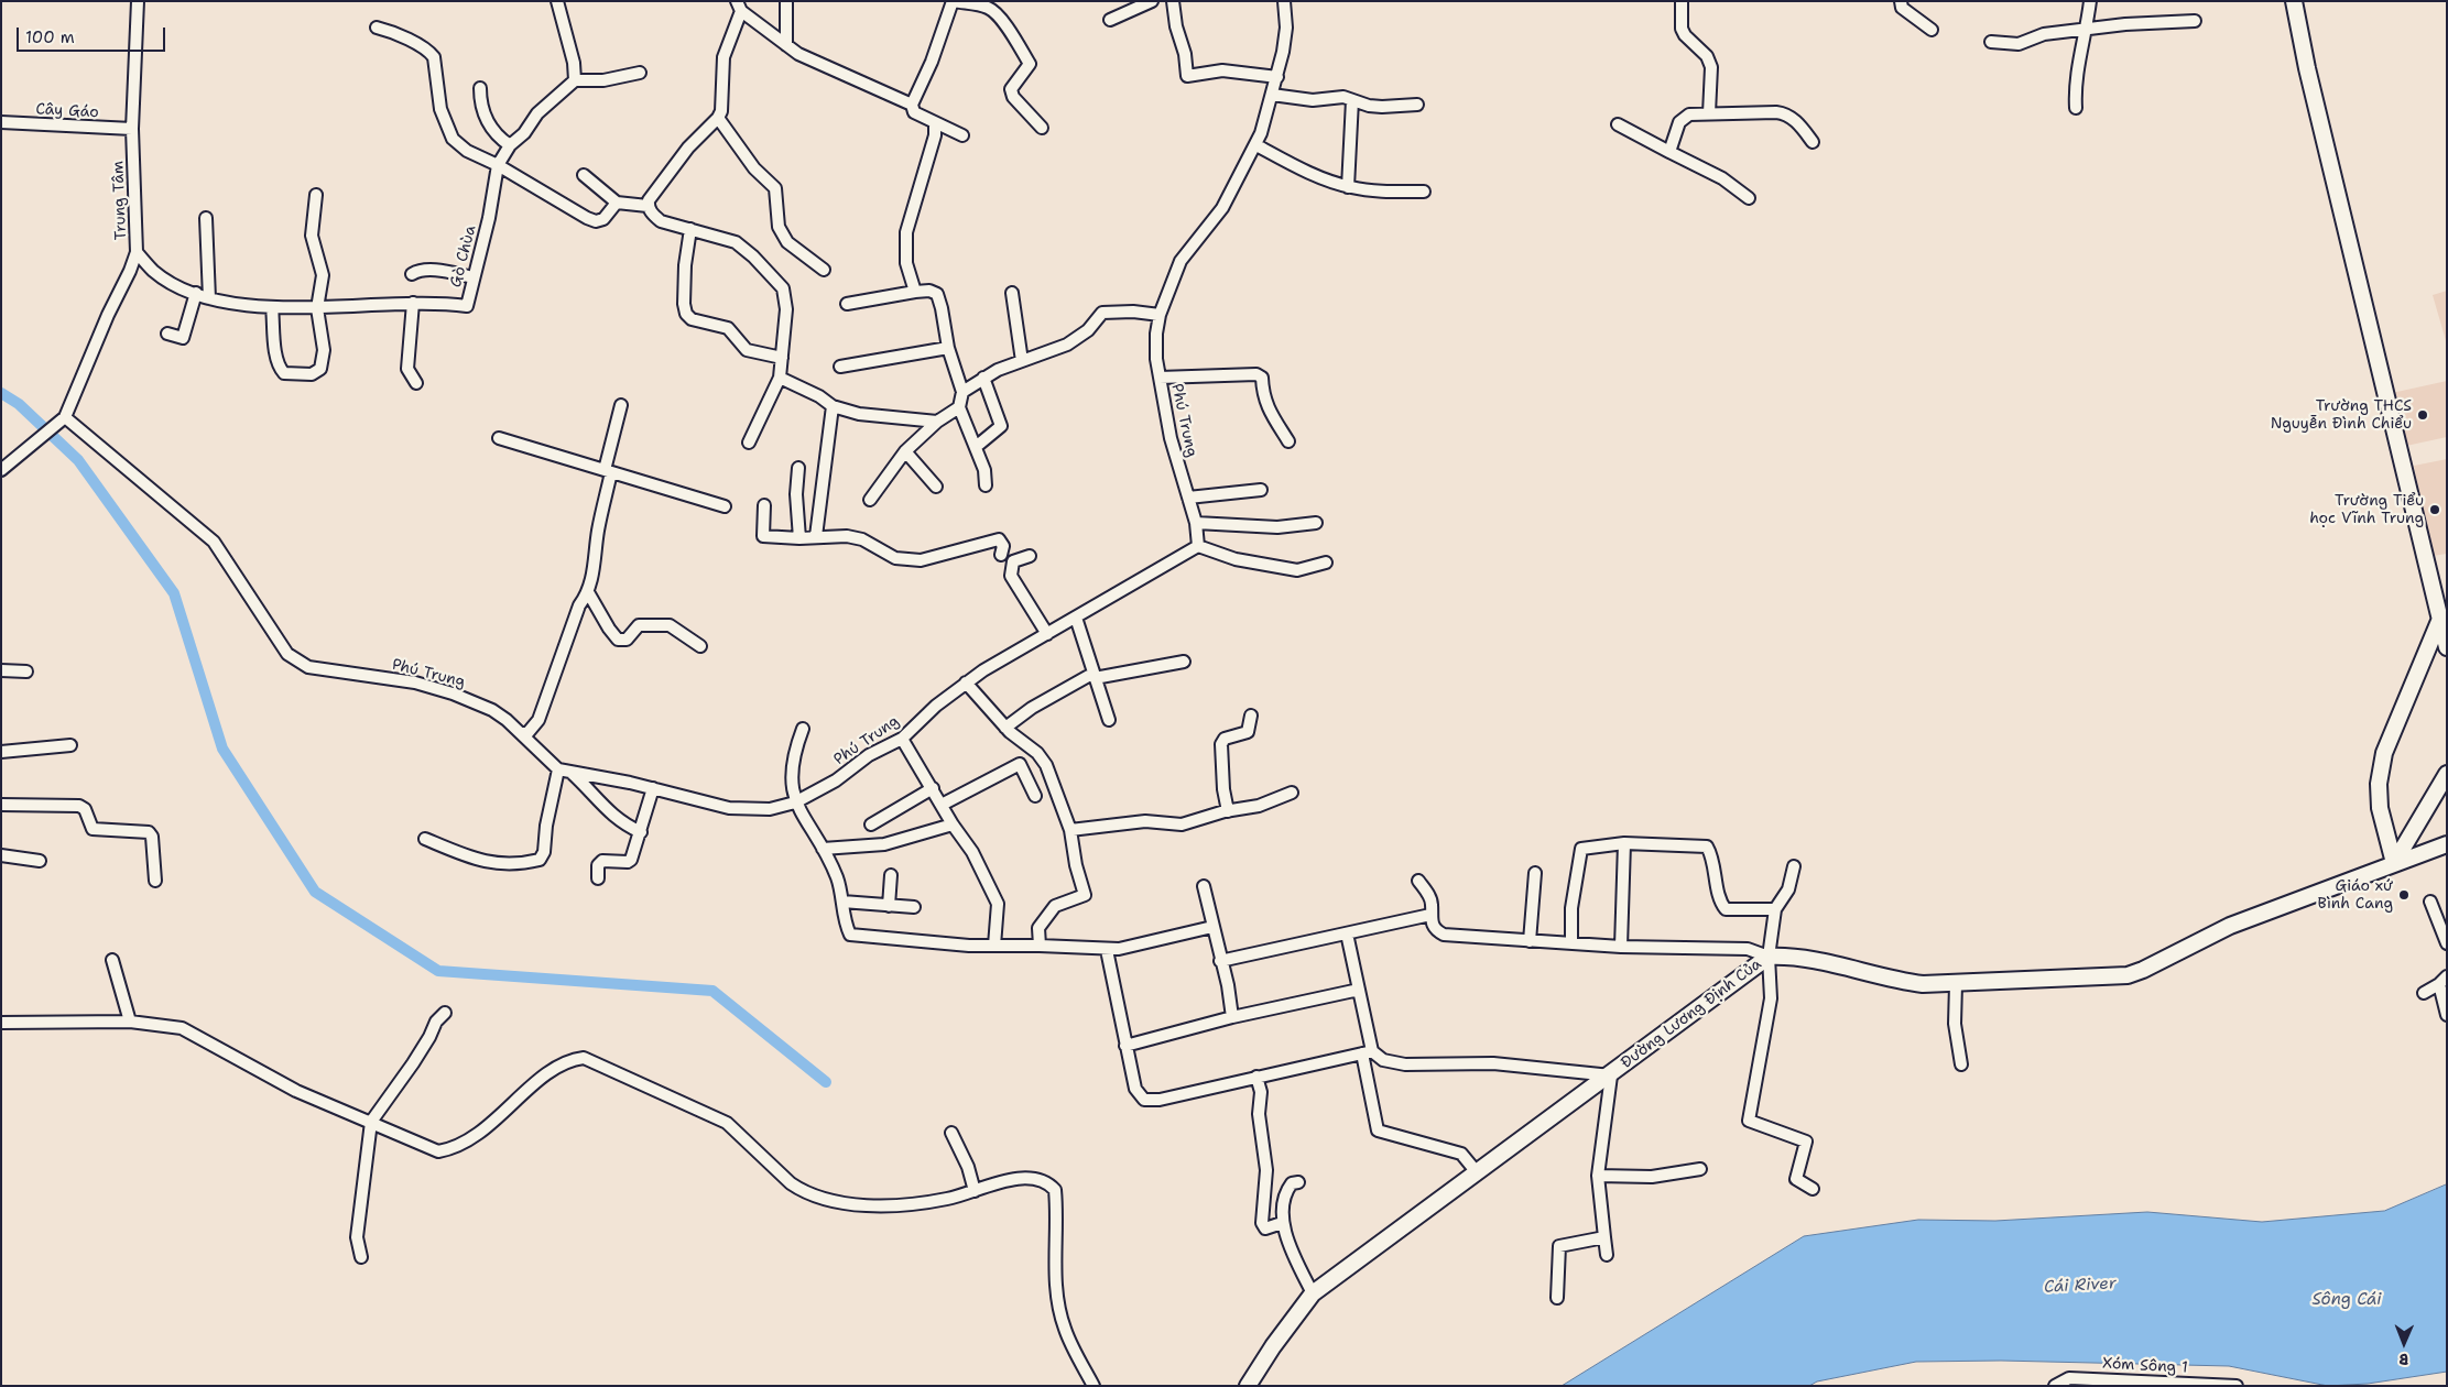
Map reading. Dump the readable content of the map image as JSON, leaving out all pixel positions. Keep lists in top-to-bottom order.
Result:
{
  "streets": {
    "street": [
      "Cây Gáo",
      "Trung Tâm",
      "Gò Chùa",
      "Phú Trung",
      "Đường Lương Định Của",
      "Xóm Sông 1"
    ]
  },
  "crossings": [
    ["Cây Gáo", "Trung Tâm"],
    ["Trung Tâm", "Gò Chùa"],
    ["Trung Tâm", "Phú Trung"]
  ],
  "water": ["Cái River", "Sông Cái"],
  "places": ["Trường THCS Nguyễn Đình Chiểu", "Trường Tiểu học Vĩnh Trung", "Giáo xứ Bình Cang"],
  "scale_bar": "100 m",
  "north": "bottom"
}
